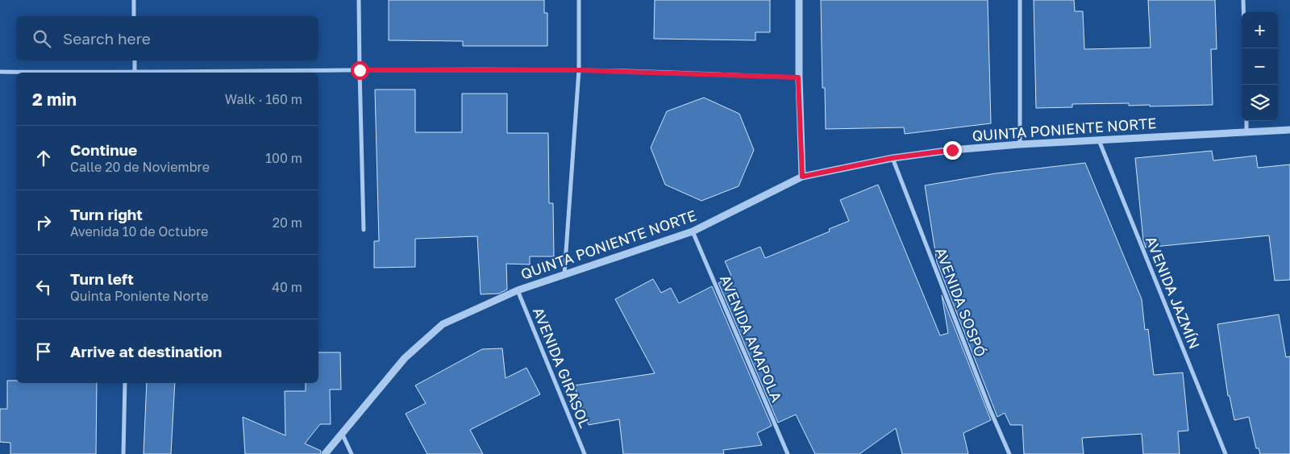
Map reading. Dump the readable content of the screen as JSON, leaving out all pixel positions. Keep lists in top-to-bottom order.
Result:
{
  "streets": {
    "street": [
      "QUINTA PONIENTE NORTE",
      "AVENIDA JAZMÍN",
      "AVENIDA SOSPÓ",
      "AVENIDA AMAPOLA",
      "AVENIDA GIRASOL"
    ]
  },
  "crossings": [
    ["QUINTA PONIENTE NORTE", "AVENIDA JAZMÍN"],
    ["QUINTA PONIENTE NORTE", "AVENIDA SOSPÓ"],
    ["QUINTA PONIENTE NORTE", "AVENIDA AMAPOLA"],
    ["QUINTA PONIENTE NORTE", "AVENIDA GIRASOL"]
  ],
  "page": {
    "map_buttons": ["+", "−"],
    "search": "Search here",
    "heading": ["2 min", "Walk · 160 m"],
    "list": [
      ["Continue", "Calle 20 de Noviembre", "100 m"],
      ["Turn right", "Avenida 10 de Octubre", "20 m"],
      ["Turn left", "Quinta Poniente Norte", "40 m"],
      "Arrive at destination"
    ]
  }
}
